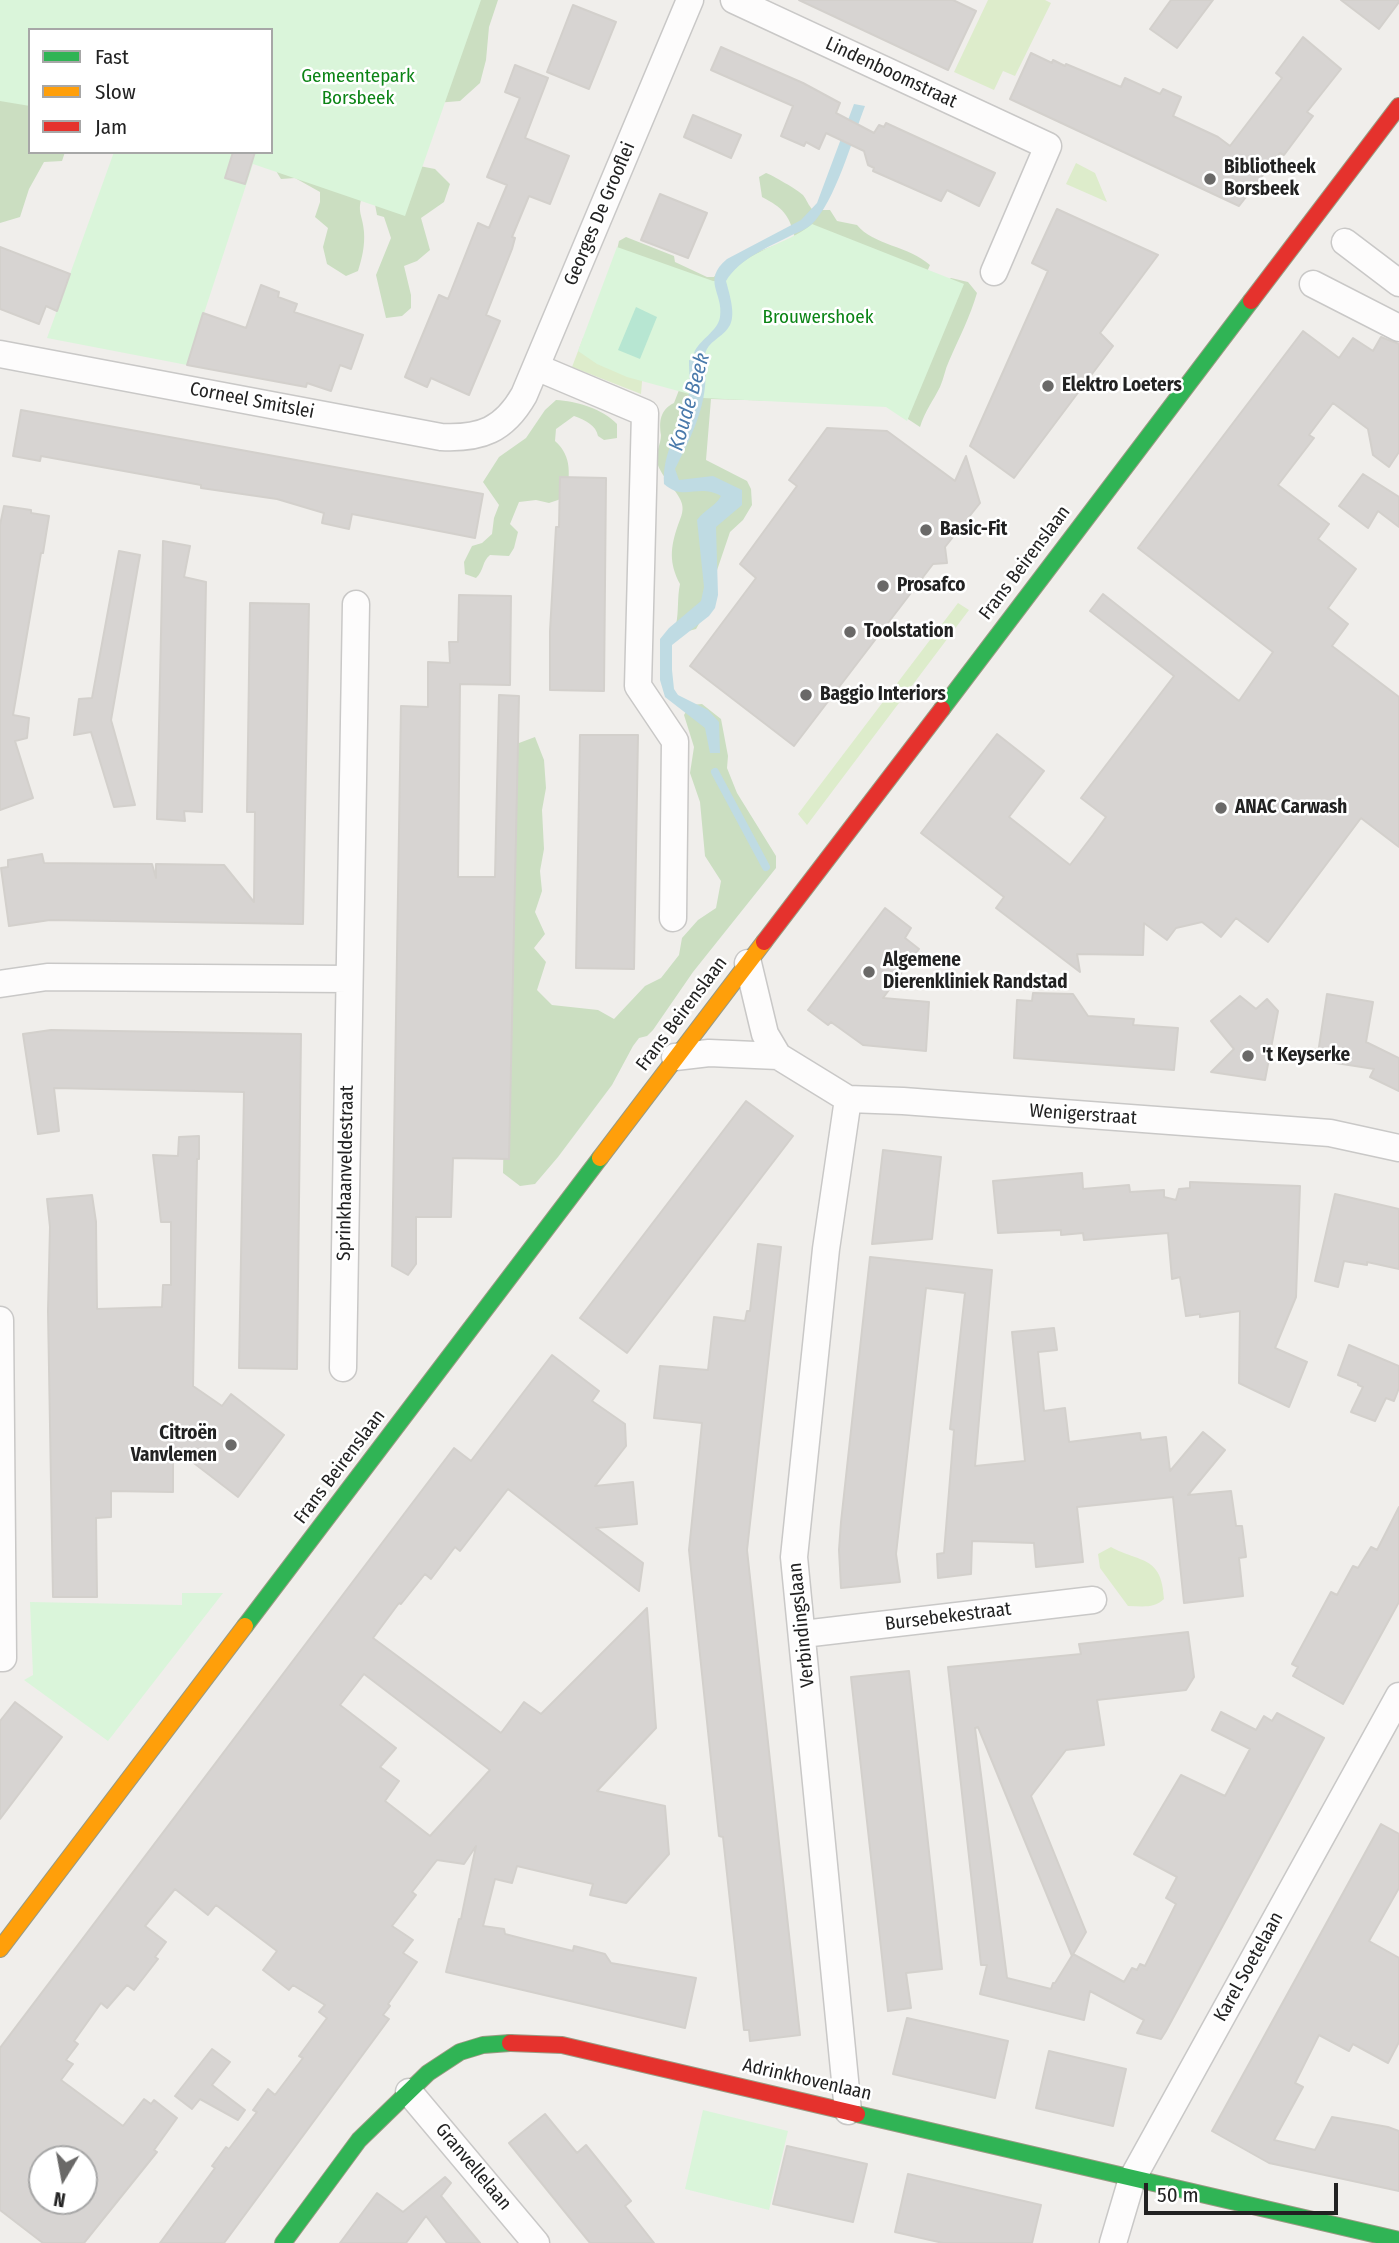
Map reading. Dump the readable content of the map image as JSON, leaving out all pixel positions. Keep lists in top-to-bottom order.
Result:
{
  "streets": {
    "main road": ["Frans Beirenslaan", "Adrinkhovenlaan"],
    "street": [
      "Lindenboomstraat",
      "Georges De Grooflei",
      "Corneel Smitslei",
      "Wenigerstraat",
      "Sprinkhaanveldestraat",
      "Bursebekestraat",
      "Verbindingslaan",
      "Karel Soetelaan",
      "Granvellelaan"
    ]
  },
  "crossings": [
    ["Georges De Grooflei", "Corneel Smitslei"],
    ["Frans Beirenslaan", "Wenigerstraat"],
    ["Wenigerstraat", "Verbindingslaan"],
    ["Bursebekestraat", "Verbindingslaan"],
    ["Verbindingslaan", "Adrinkhovenlaan"],
    ["Karel Soetelaan", "Adrinkhovenlaan"],
    ["Adrinkhovenlaan", "Granvellelaan"]
  ],
  "water": ["Koude Beek"],
  "parks": ["Gemeentepark Borsbeek", "Brouwershoek"],
  "places": [
    "Bibliotheek Borsbeek",
    "Elektro Loeters",
    "Basic-Fit",
    "Prosafco",
    "Toolstation",
    "Baggio Interiors",
    "ANAC Carwash",
    "Algemene Dierenkliniek Randstad",
    "'t Keyserke",
    "Citroën Vanvlemen"
  ],
  "legend": ["Fast", "Slow", "Jam"],
  "scale_bar": "50 m",
  "north": "bottom"
}
